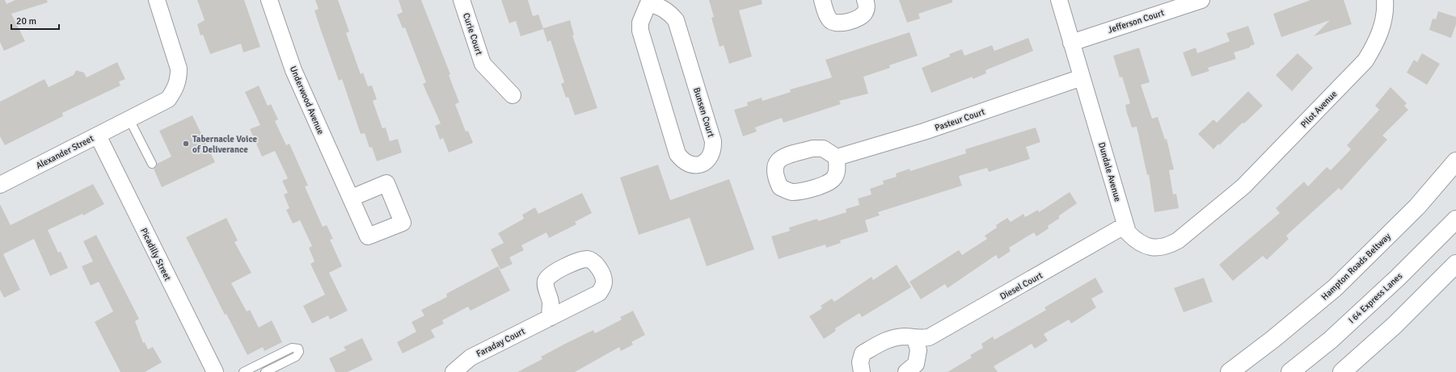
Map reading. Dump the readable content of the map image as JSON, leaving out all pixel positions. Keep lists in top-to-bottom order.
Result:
{
  "streets": {
    "highway": ["Hampton Roads Beltway", "I 64 Express Lanes"],
    "street": [
      "Jefferson Court",
      "Curie Court",
      "Underwood Avenue",
      "Pilot Avenue",
      "Bunsen Court",
      "Pasteur Court",
      "Alexander Street",
      "Dundale Avenue",
      "Picadilly Street",
      "Diesel Court",
      "Faraday Court"
    ]
  },
  "crossings": [
    ["Jefferson Court", "Dundale Avenue"],
    ["Pilot Avenue", "Dundale Avenue"],
    ["Pasteur Court", "Dundale Avenue"],
    ["Alexander Street", "Picadilly Street"],
    ["Dundale Avenue", "Diesel Court"]
  ],
  "places": ["Tabernacle Voice of Deliverance"],
  "scale_bar": "20 m"
}
